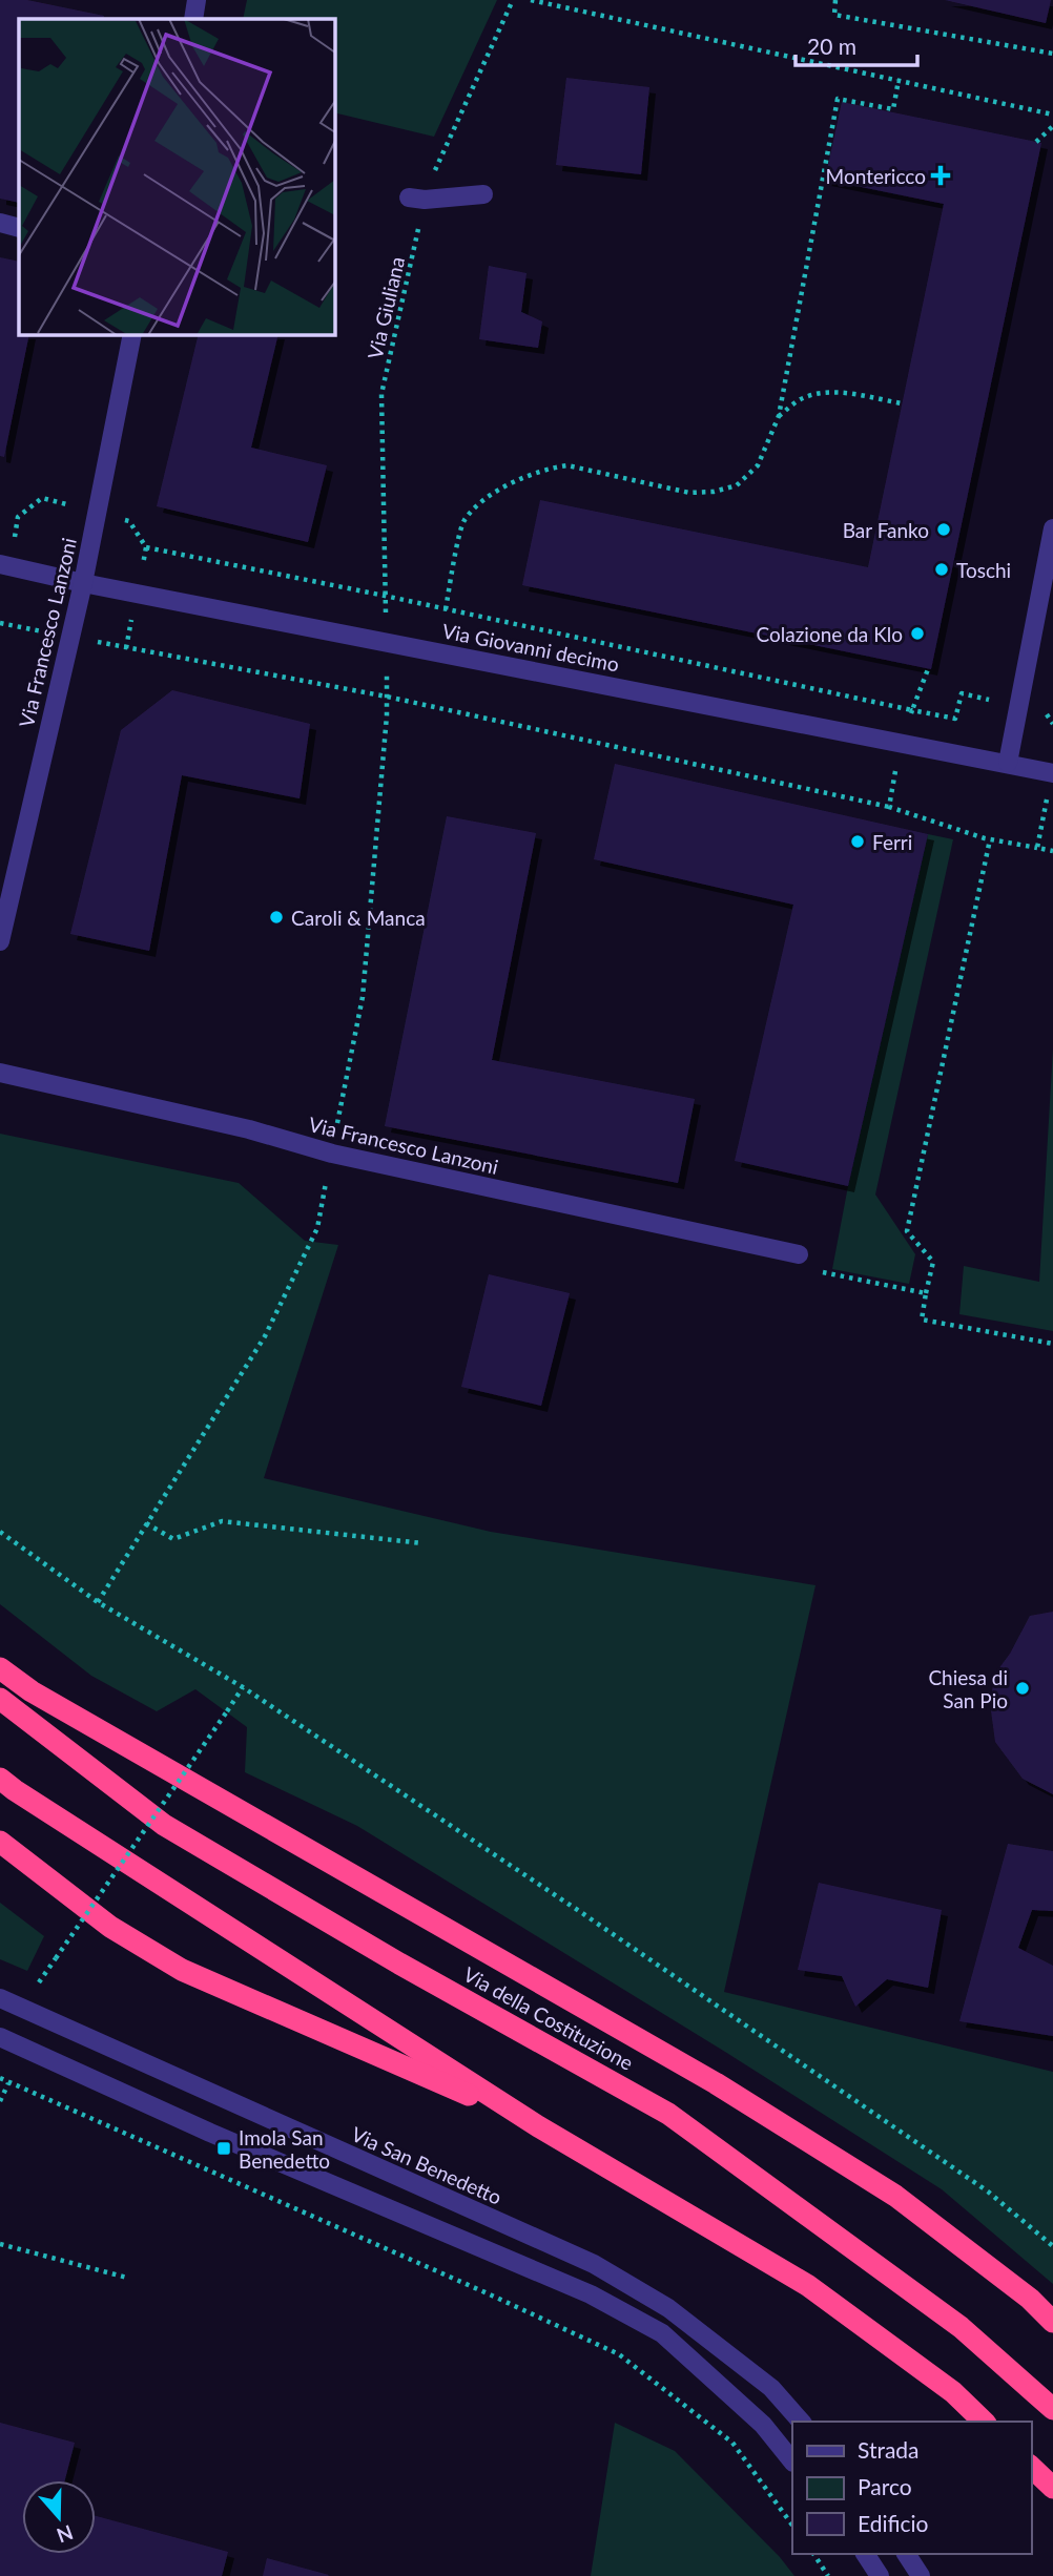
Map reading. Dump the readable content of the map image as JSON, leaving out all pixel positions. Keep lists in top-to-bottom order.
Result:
{
  "streets": {
    "highway": ["Via della Costituzione"],
    "street": ["Via Francesco Lanzoni", "Via Giovanni decimo", "Via San Benedetto"],
    "path": ["Via Giuliana"]
  },
  "crossings": [
    ["Via Giuliana", "Via Giovanni decimo"],
    ["Via Francesco Lanzoni", "Via Giovanni decimo"]
  ],
  "places": {
    "health": ["Montericco"],
    "other": [
      "Bar Fanko",
      "Toschi",
      "Colazione da Klo",
      "Ferri",
      "Caroli & Manca",
      "Chiesa di San Pio"
    ],
    "transit": ["Imola San Benedetto"]
  },
  "legend": ["Strada", "Parco", "Edificio"],
  "scale_bar": "20 m",
  "north": "bottom"
}
